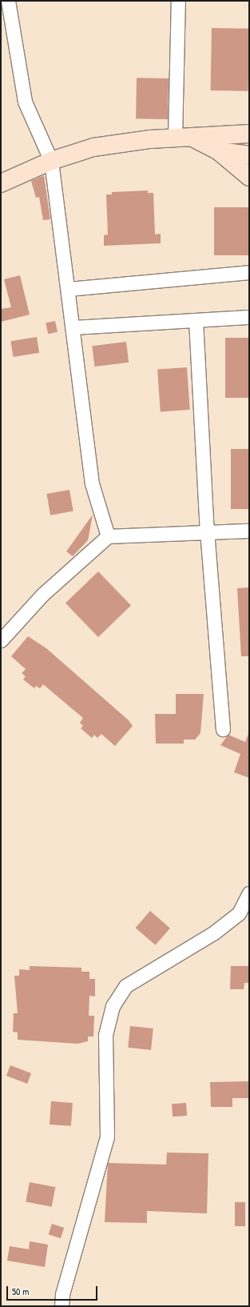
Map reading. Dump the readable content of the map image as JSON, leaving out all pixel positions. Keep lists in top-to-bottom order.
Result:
{
  "scale_bar": "50 m"
}
